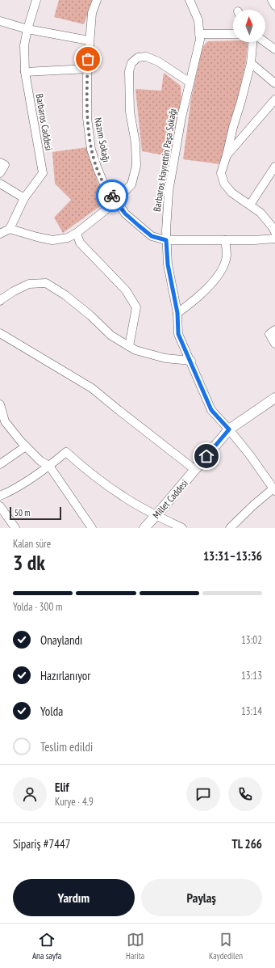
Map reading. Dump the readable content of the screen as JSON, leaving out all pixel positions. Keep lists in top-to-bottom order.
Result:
{
  "streets": {
    "street": [
      "Barbaros Caddesi",
      "Nazım Sokağı",
      "Barbaros Hayrettin Paşa Sokağı",
      "Millet Caddesi"
    ]
  },
  "crossings": [
    ["Nazım Sokağı", "Barbaros Hayrettin Paşa Sokağı"],
    ["Barbaros Hayrettin Paşa Sokağı", "Millet Caddesi"]
  ],
  "scale_bar": "50 m",
  "north": "top",
  "page": {
    "scale": "50 m",
    "heading": ["3 dk", "Kalan süre", "13:31–13:36"],
    "panel": [
      "Elif",
      "Kurye · 4.9",
      "Sipariş #7447",
      "TL 266"
    ],
    "bar": "Yolda · 300 m",
    "list": [
      ["Onaylandı", "13:02"],
      ["Hazırlanıyor", "13:13"],
      ["Yolda", "13:14"],
      "Teslim edildi"
    ],
    "buttons": ["Yardım", "Paylaş"],
    "tabs": ["Ana sayfa", "Harita", "Kaydedilen"]
  }
}
